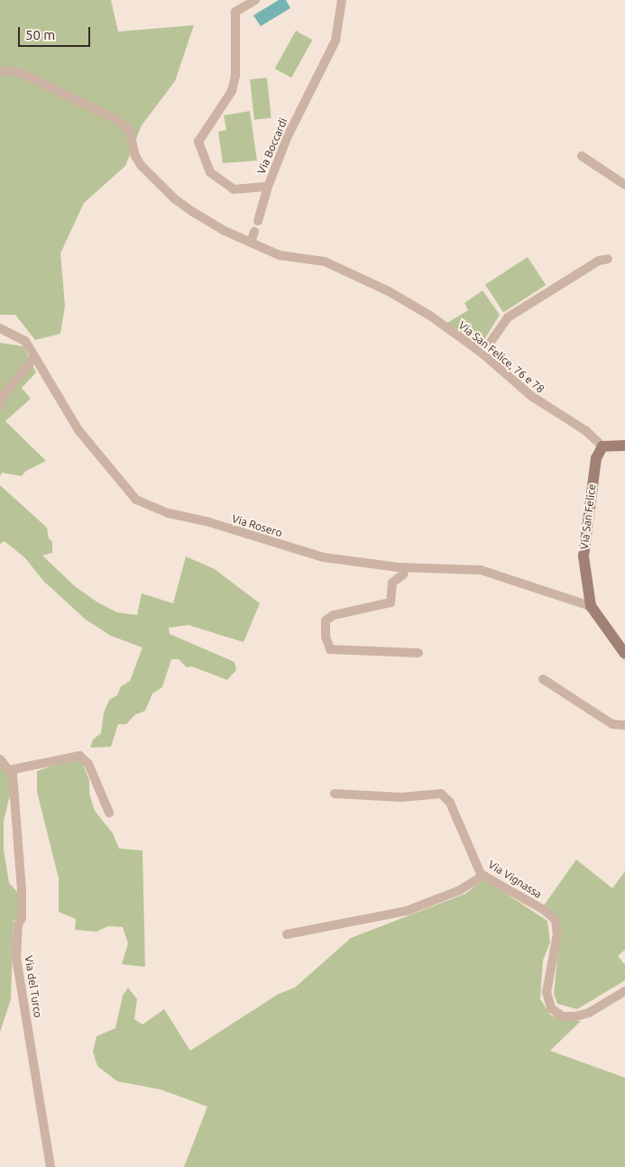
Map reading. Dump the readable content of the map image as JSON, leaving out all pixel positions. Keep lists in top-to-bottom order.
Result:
{
  "streets": {
    "street": [
      "Via Boccardi",
      "Via San Felice, 76 e 78",
      "Via San Felice",
      "Via Rosero",
      "Via Vignassa",
      "Via del Turco"
    ]
  },
  "crossings": [
    ["Via San Felice, 76 e 78", "Via San Felice"],
    ["Via San Felice", "Via Rosero"]
  ],
  "scale_bar": "50 m"
}
